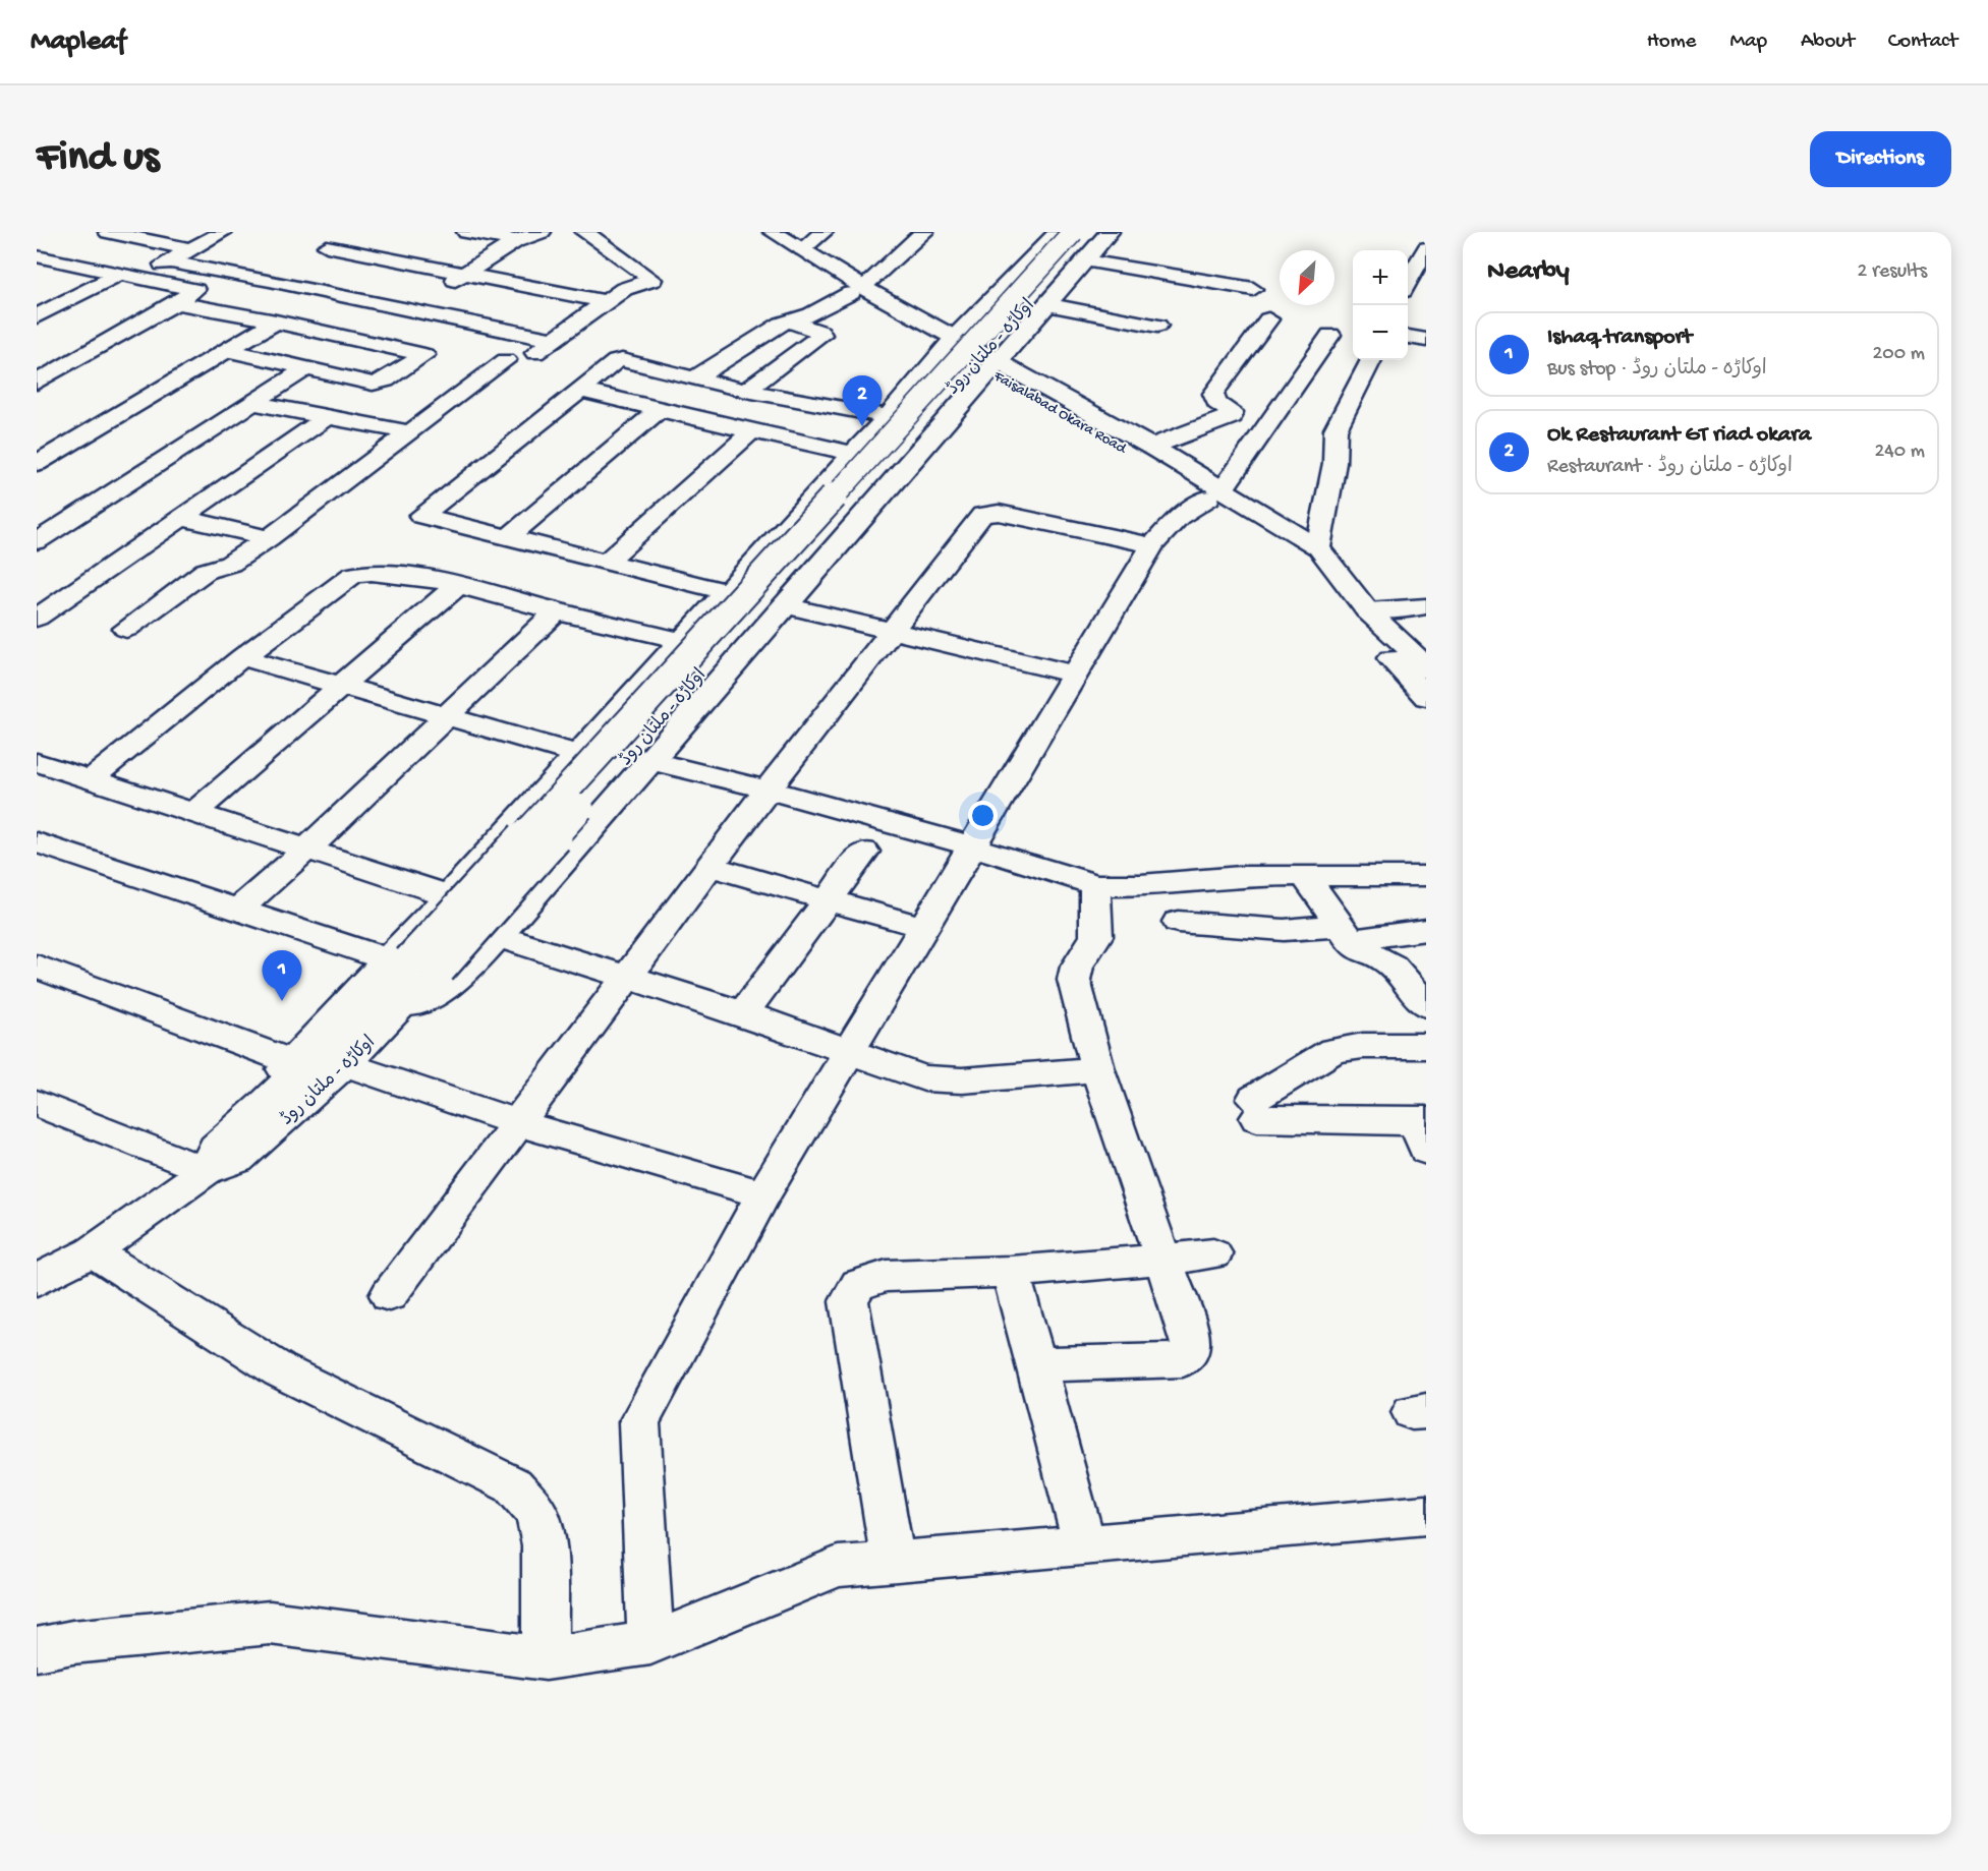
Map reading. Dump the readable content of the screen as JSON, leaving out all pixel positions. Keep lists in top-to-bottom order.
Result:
{
  "streets": {
    "street": ["اوکاڑہ - ملتان روڈ", "Faisalabad Okara Road"]
  },
  "north": "bottom left",
  "page": {
    "header": "Mapleaf",
    "nav": [
      "Home",
      "Map",
      "About",
      "Contact"
    ],
    "buttons": "Directions",
    "title": "Find us",
    "heading": ["Nearby", "2 results"],
    "map_buttons": ["+", "−"],
    "list": [
      {
        "mark": "1",
        "name": "Ishaq transport",
        "note": "Bus stop · اوکاڑہ - ملتان روڈ",
        "value": "200 m"
      },
      {
        "mark": "2",
        "name": "Ok Restaurant GT riad okara",
        "note": "Restaurant · اوکاڑہ - ملتان روڈ",
        "value": "240 m"
      }
    ],
    "pins": ["2", "1"]
  }
}
